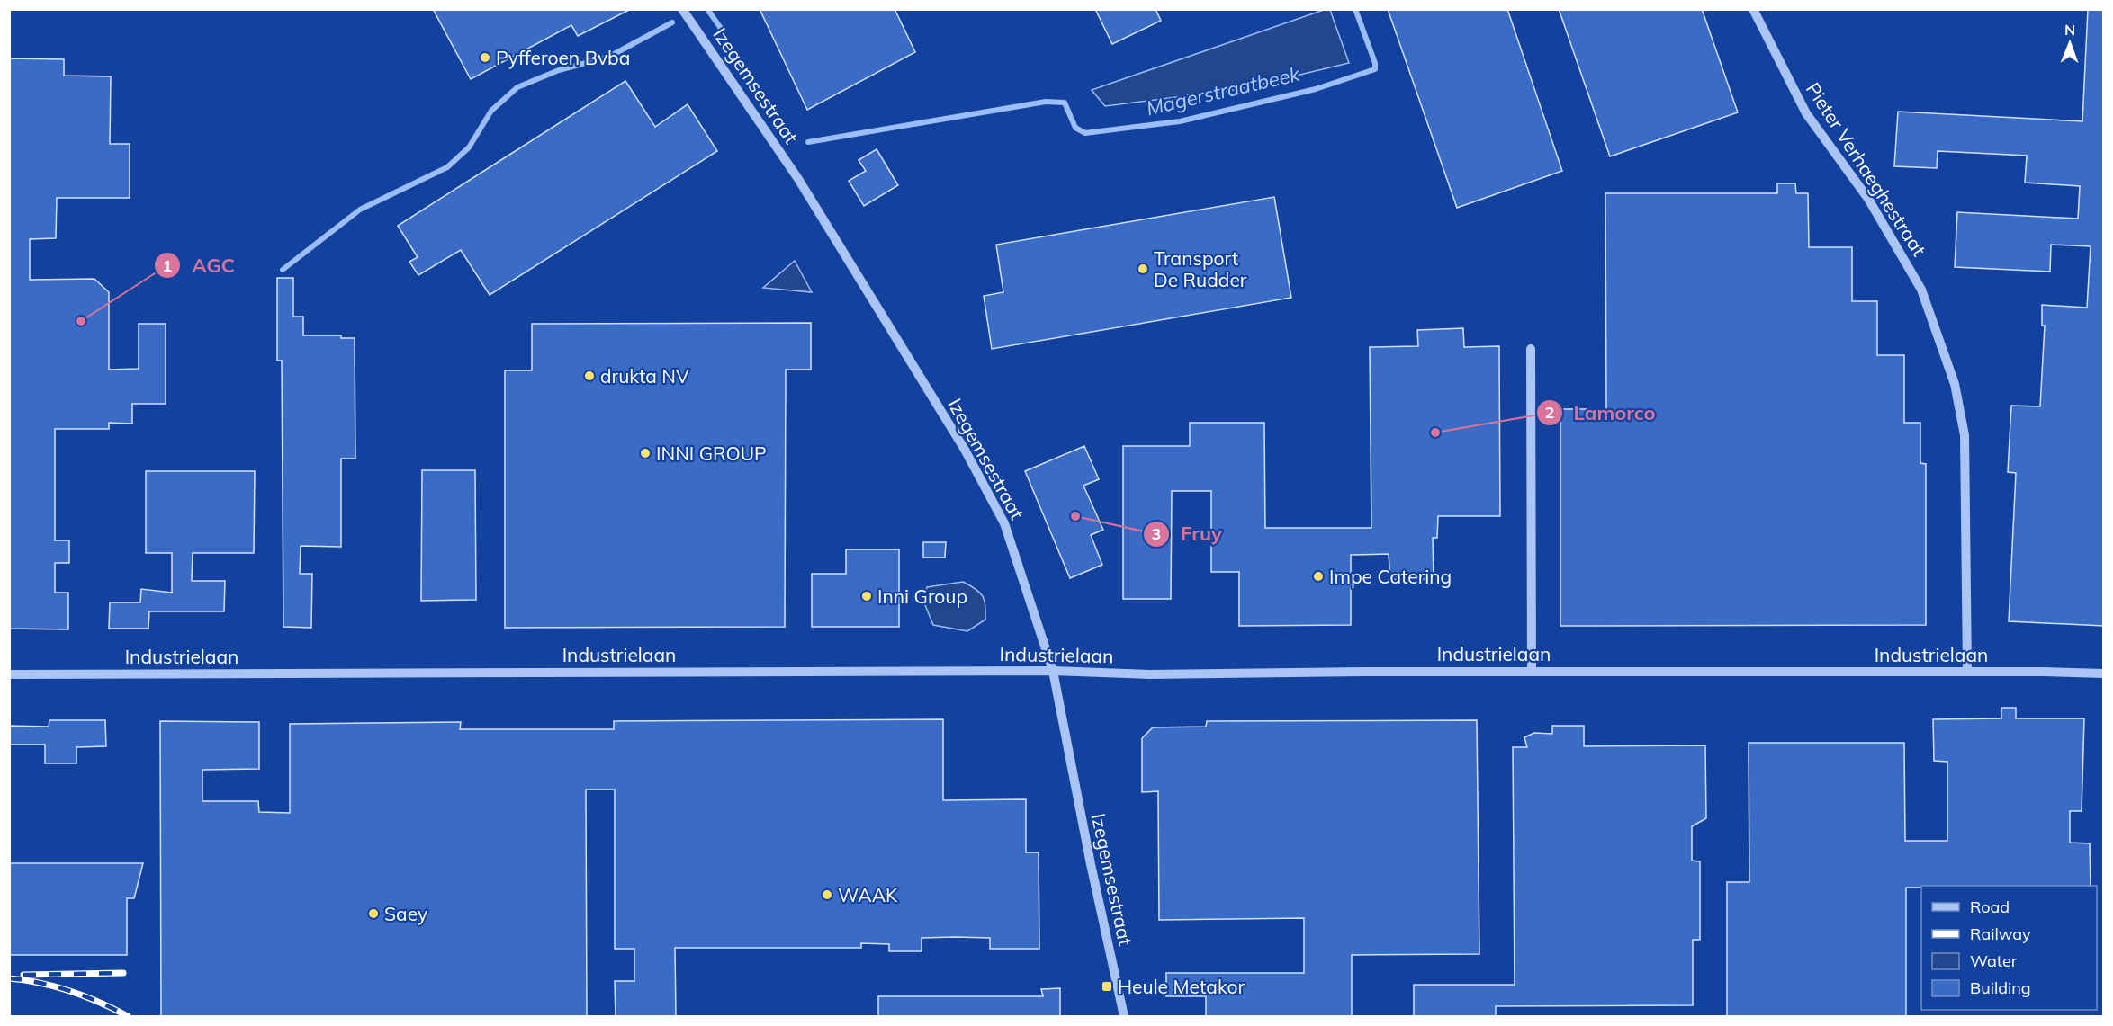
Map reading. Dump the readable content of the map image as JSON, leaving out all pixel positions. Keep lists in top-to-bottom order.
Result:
{
  "streets": {
    "street": ["Izegemsestraat", "Pieter Verhaeghestraat", "Industrielaan"]
  },
  "crossings": [
    ["Izegemsestraat", "Industrielaan"],
    ["Pieter Verhaeghestraat", "Industrielaan"]
  ],
  "water": ["Magerstraatbeek"],
  "places": {
    "other": [
      "Pyfferoen Bvba",
      "Transport De Rudder",
      "AGC",
      "drukta NV",
      "Lamorco",
      "INNI GROUP",
      "Fruy",
      "Impe Catering",
      "Inni Group",
      "WAAK",
      "Saey"
    ],
    "transit": ["Heule Metakor"]
  },
  "legend": [
    "Road",
    "Railway",
    "Water",
    "Building"
  ],
  "north": "top"
}
